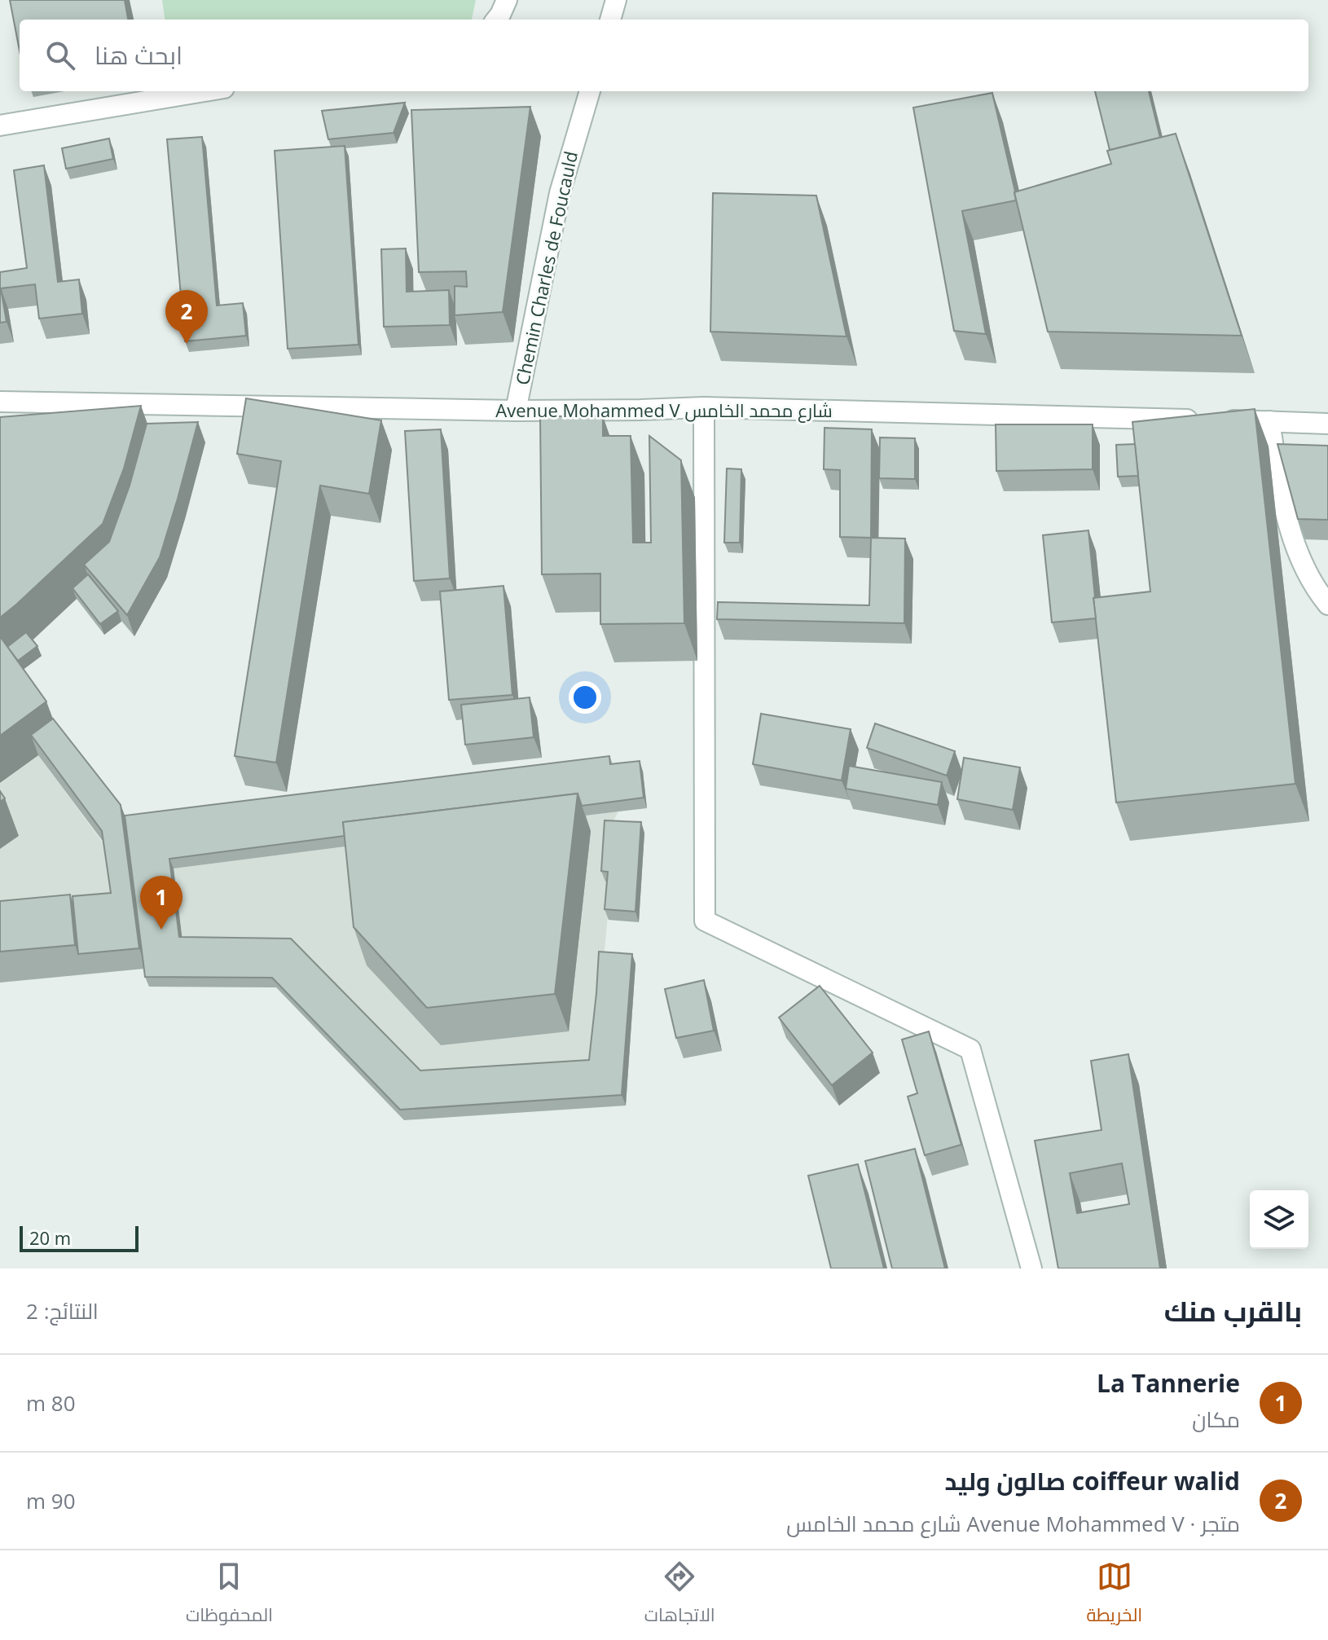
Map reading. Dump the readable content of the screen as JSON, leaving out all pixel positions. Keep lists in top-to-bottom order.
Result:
{
  "streets": {
    "street": ["Chemin Charles de Foucauld", "Avenue Mohammed V شارع محمد الخامس"]
  },
  "crossings": [
    ["Chemin Charles de Foucauld", "Avenue Mohammed V شارع محمد الخامس"]
  ],
  "scale_bar": "20 m",
  "page": {
    "search": "ابحث هنا",
    "pins": ["2", "1"],
    "scale": "20 m",
    "heading": ["بالقرب منك", "النتائج: 2"],
    "list": [
      {
        "mark": "1",
        "name": "La Tannerie",
        "note": "مكان",
        "value": "80 m"
      },
      {
        "mark": "2",
        "name": "coiffeur walid صالون وليد",
        "note": "متجر · Avenue Mohammed V شارع محمد الخامس",
        "value": "90 m"
      }
    ],
    "nav": ["الخريطة", "الاتجاهات", "المحفوظات"]
  }
}
